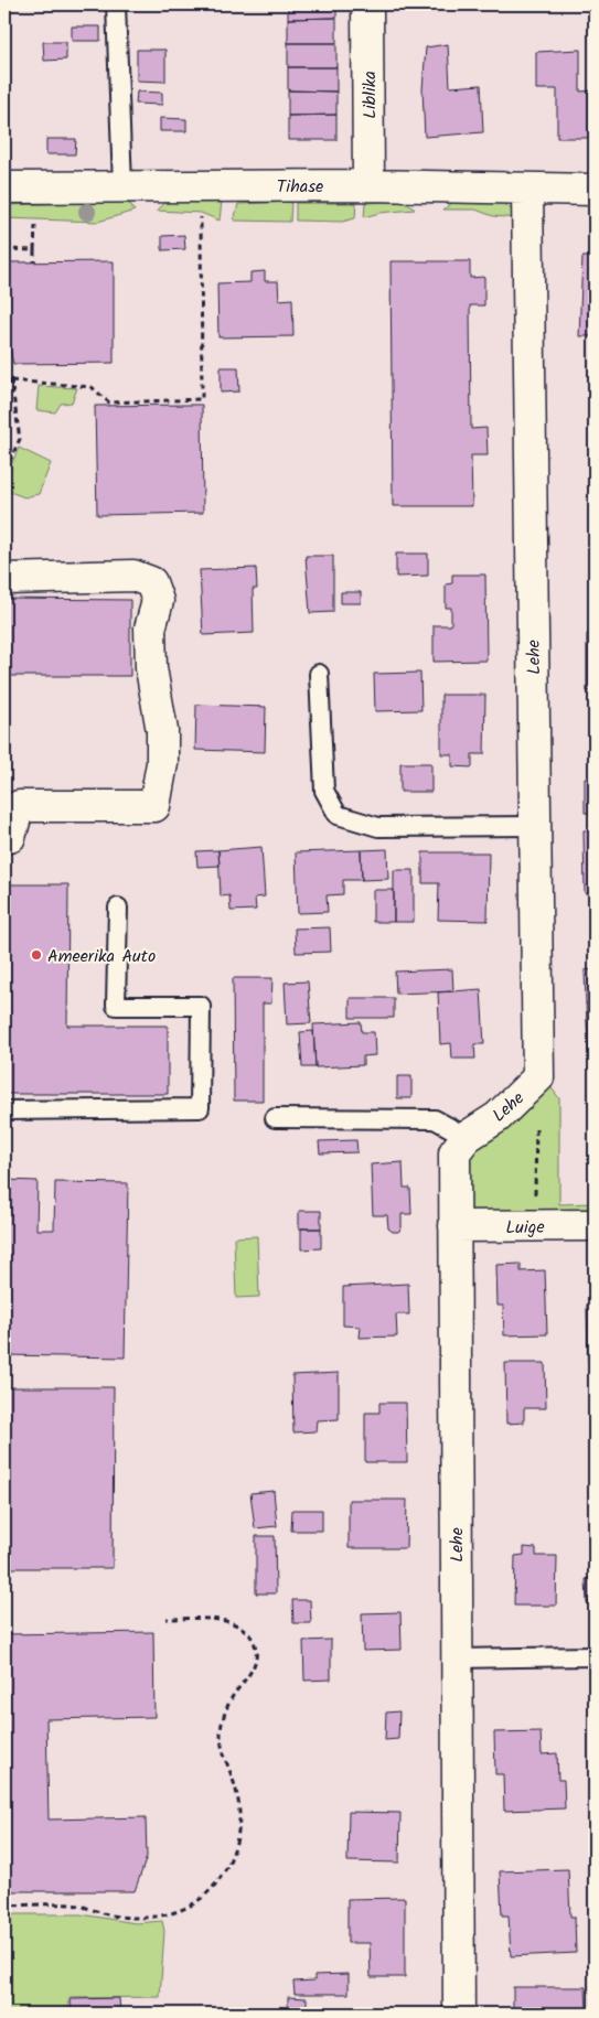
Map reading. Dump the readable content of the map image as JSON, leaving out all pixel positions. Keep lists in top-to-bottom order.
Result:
{
  "streets": {
    "street": [
      "Liblika",
      "Tihase",
      "Lehe",
      "Luige"
    ]
  },
  "crossings": [
    ["Liblika", "Tihase"],
    ["Tihase", "Lehe"],
    ["Lehe", "Luige"]
  ],
  "places": ["Ameerika Auto"]
}
